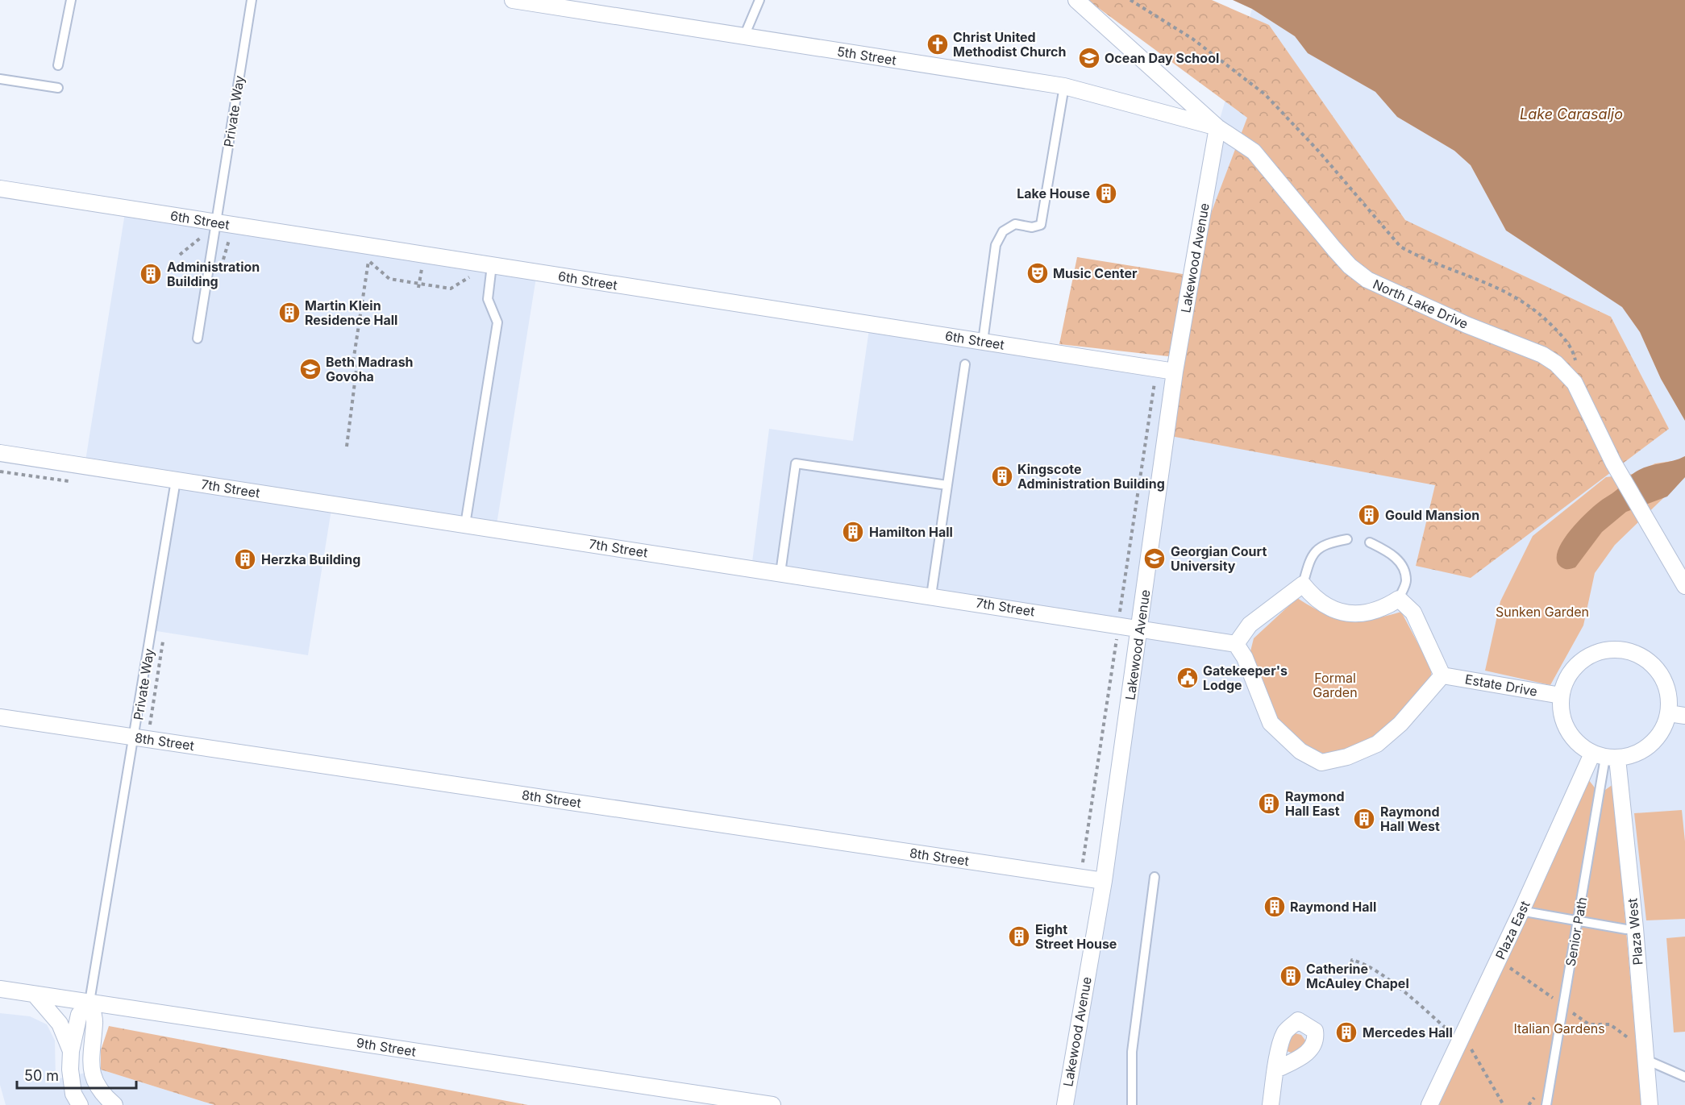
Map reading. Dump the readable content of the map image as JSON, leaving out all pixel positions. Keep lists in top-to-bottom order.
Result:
{
  "streets": {
    "street": [
      "5th Street",
      "6th Street",
      "Lakewood Avenue",
      "North Lake Drive",
      "7th Street",
      "Estate Drive",
      "8th Street",
      "Plaza East",
      "Plaza West",
      "9th Street"
    ],
    "lane": ["Private Way", "Senior Path"]
  },
  "crossings": [
    ["5th Street", "Lakewood Avenue"],
    ["5th Street", "North Lake Drive"],
    ["Private Way", "6th Street"],
    ["Private Way", "7th Street"],
    ["Private Way", "8th Street"],
    ["Private Way", "9th Street"],
    ["6th Street", "Lakewood Avenue"],
    ["Lakewood Avenue", "North Lake Drive"],
    ["Lakewood Avenue", "7th Street"],
    ["Lakewood Avenue", "8th Street"],
    ["Estate Drive", "Plaza East"],
    ["Estate Drive", "Senior Path"],
    ["Estate Drive", "Plaza West"],
    ["Plaza East", "Senior Path"],
    ["Plaza East", "Plaza West"],
    ["Senior Path", "Plaza West"]
  ],
  "water": ["Lake Carasaljo"],
  "parks": ["Sunken Garden", "Formal Garden", "Italian Gardens"],
  "places": {
    "church": ["Christ United Methodist Church"],
    "school or university": ["Ocean Day School", "Beth Madrash Govoha", "Georgian Court University"],
    "building": [
      "Lake House",
      "Administration Building",
      "Martin Klein Residence Hall",
      "Kingscote Administration Building",
      "Gould Mansion",
      "Hamilton Hall",
      "Herzka Building",
      "Raymond Hall East",
      "Raymond Hall West",
      "Raymond Hall",
      "Eight Street House",
      "Catherine McAuley Chapel",
      "Mercedes Hall"
    ],
    "theatre": ["Music Center"],
    "public building": ["Gatekeeper's Lodge"]
  },
  "scale_bar": "50 m"
}
